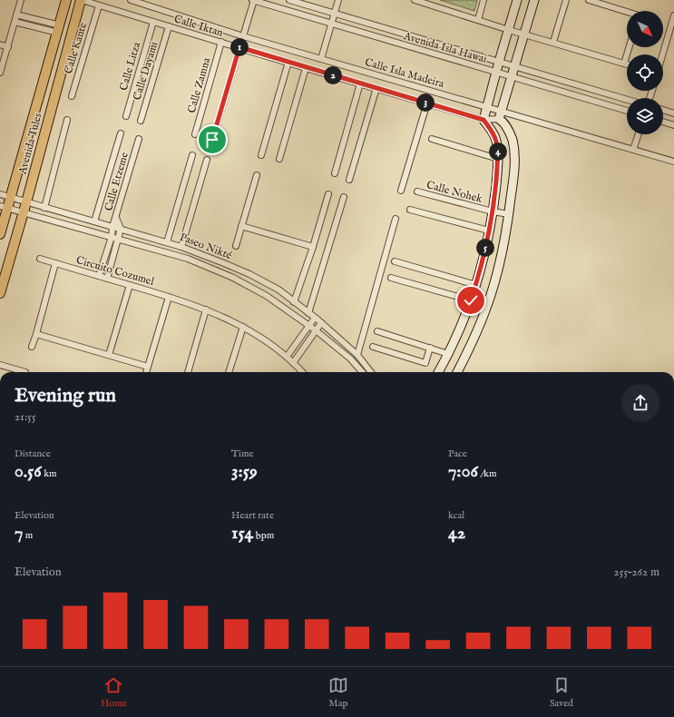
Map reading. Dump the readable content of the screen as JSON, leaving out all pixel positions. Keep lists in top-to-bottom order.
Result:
{
  "streets": {
    "main road": ["Avenida Tules"],
    "street": [
      "Calle Iktan",
      "Avenida Isla Hawai",
      "Calle Kante",
      "Calle Litza",
      "Calle Dayami",
      "Calle Isla Madeira",
      "Calle Zamna",
      "Calle Etzeme",
      "Calle Nohek",
      "Paseo Nikté",
      "Circuito Cozumel"
    ]
  },
  "crossings": [
    ["Calle Iktan", "Calle Kante"],
    ["Calle Iktan", "Calle Litza"],
    ["Calle Iktan", "Calle Dayami"],
    ["Calle Iktan", "Calle Isla Madeira"],
    ["Calle Iktan", "Calle Zamna"],
    ["Calle Iktan", "Avenida Tules"],
    ["Avenida Tules", "Paseo Nikté"],
    ["Calle Etzeme", "Paseo Nikté"]
  ],
  "north": "bottom right",
  "page": {
    "pins": [
      "1",
      "2",
      "3",
      "4",
      "5"
    ],
    "heading": ["Evening run", "21:55"],
    "stats": [
      ["Distance", "0.56 km"],
      ["Time", "3:59"],
      ["Pace", "7:06 /km"],
      ["Elevation", "7 m"],
      ["Heart rate", "154 bpm"],
      ["kcal", "42"]
    ],
    "chart": ["Elevation", "255–262 m"],
    "tabs": ["Home", "Map", "Saved"]
  }
}
